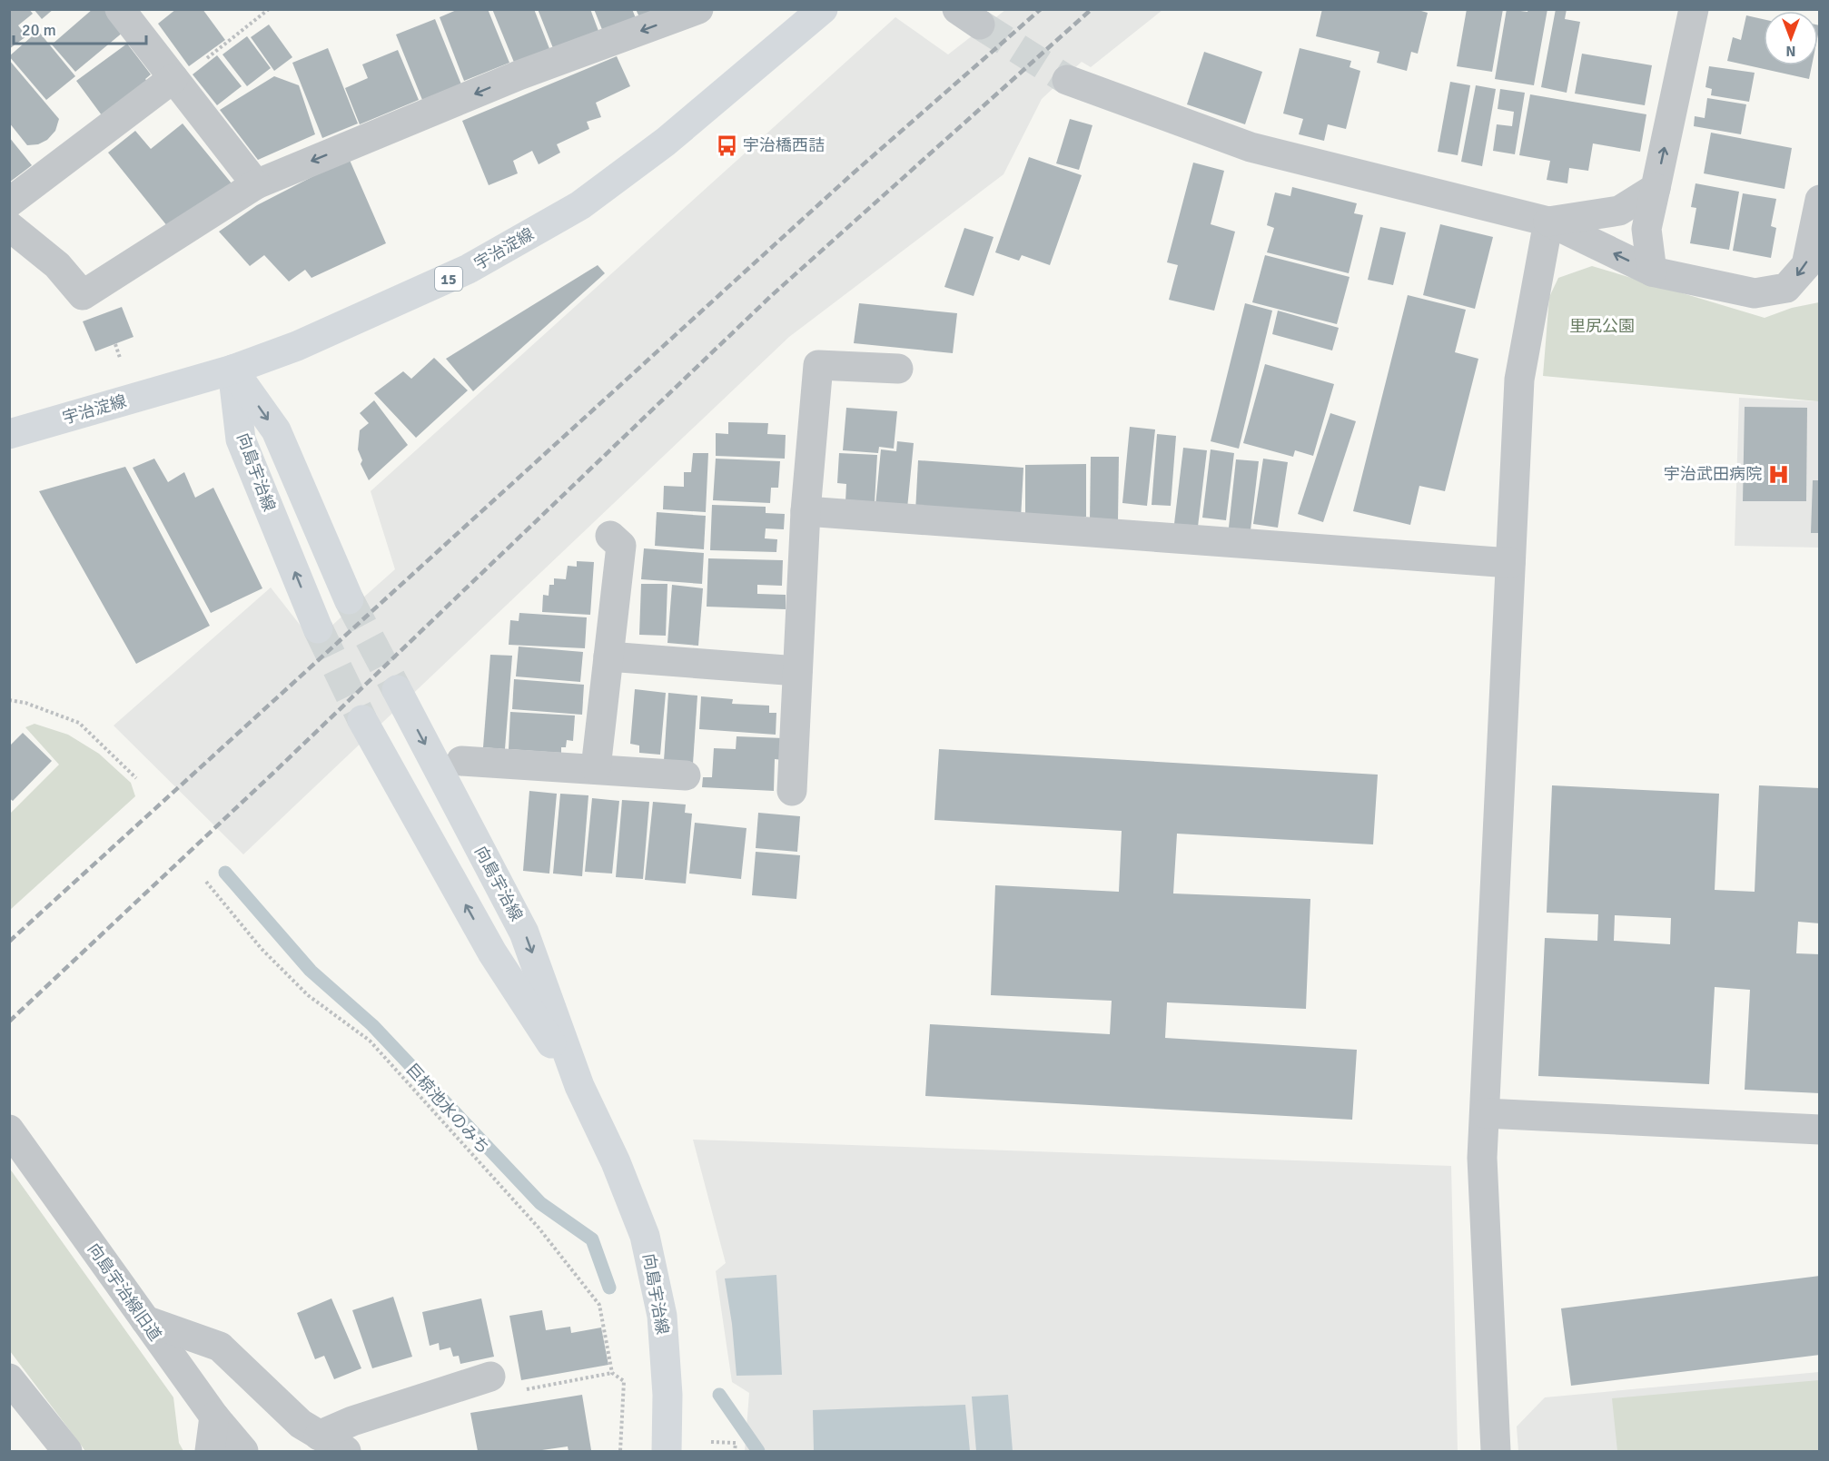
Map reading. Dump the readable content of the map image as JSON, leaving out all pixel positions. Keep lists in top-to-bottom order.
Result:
{
  "streets": {
    "main road": ["宇治淀線", "15", "向島宇治線"],
    "street": ["向島宇治線旧道"],
    "path": ["巨椋池水のみち"]
  },
  "crossings": [
    ["宇治淀線", "向島宇治線"]
  ],
  "parks": ["里尻公園"],
  "places": {
    "bus stop": ["宇治橋西詰"],
    "hospital": ["宇治武田病院"]
  },
  "scale_bar": "20 m",
  "north": "bottom"
}
